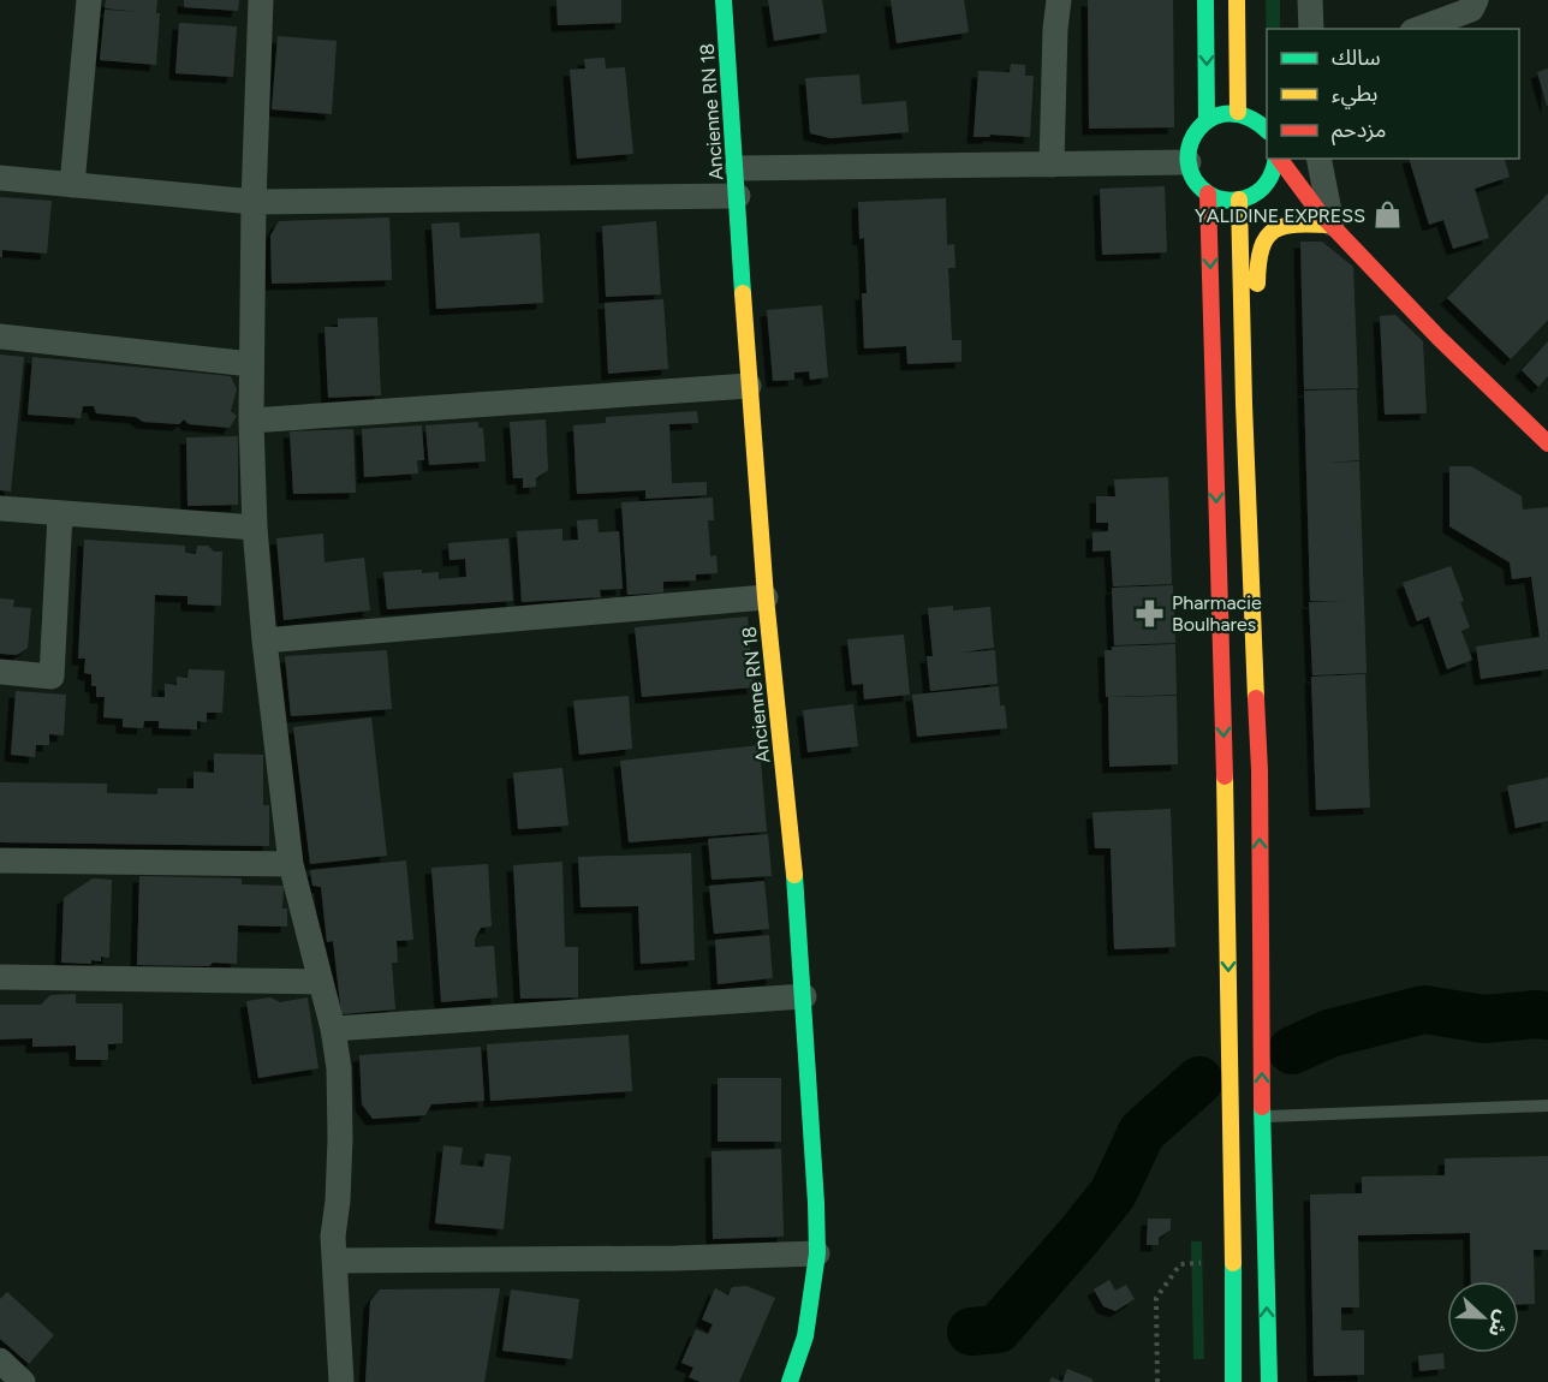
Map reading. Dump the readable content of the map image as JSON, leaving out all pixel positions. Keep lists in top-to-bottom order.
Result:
{
  "streets": {
    "main road": ["Ancienne RN 18"]
  },
  "places": {
    "shop": ["YALIDINE EXPRESS"],
    "pharmacy": ["Pharmacie Boulhares"]
  },
  "legend": ["سالك", "بطيء", "مزدحم"],
  "north": "right"
}
